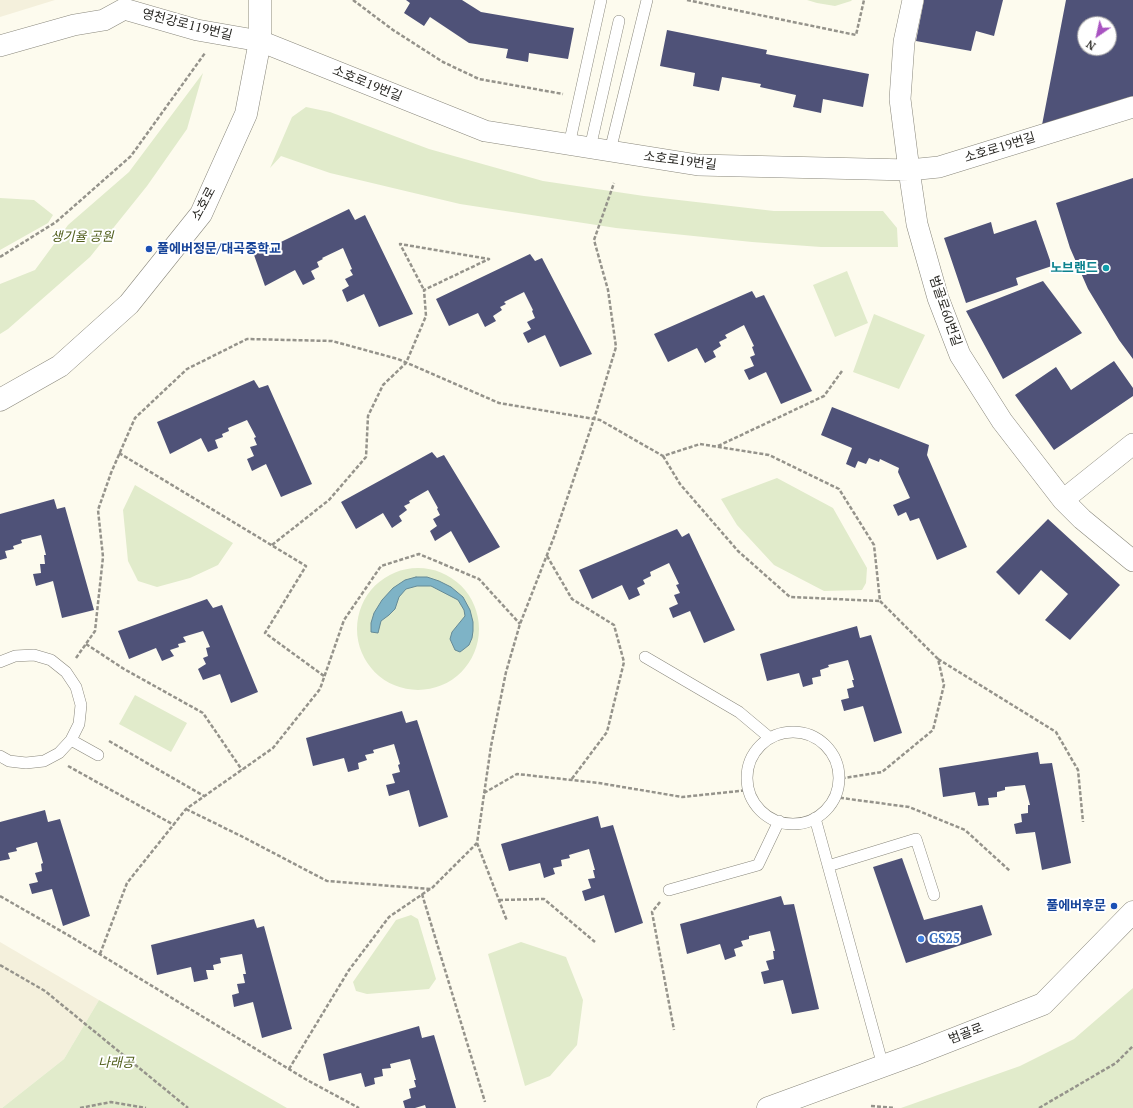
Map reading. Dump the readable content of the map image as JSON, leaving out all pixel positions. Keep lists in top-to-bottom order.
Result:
{
  "streets": {
    "street": [
      "영천강로119번길",
      "소호로19번길",
      "소호로",
      "범골로60번길",
      "범골로"
    ]
  },
  "crossings": [
    ["영천강로119번길", "소호로19번길"],
    ["영천강로119번길", "소호로"],
    ["소호로19번길", "소호로"],
    ["소호로19번길", "범골로60번길"]
  ],
  "parks": ["생기율 공원", "나래공"],
  "places": [
    "풀에버정문/대곡중학교",
    "노브랜드",
    "풀에버후문",
    "GS25"
  ],
  "north": "bottom left"
}
